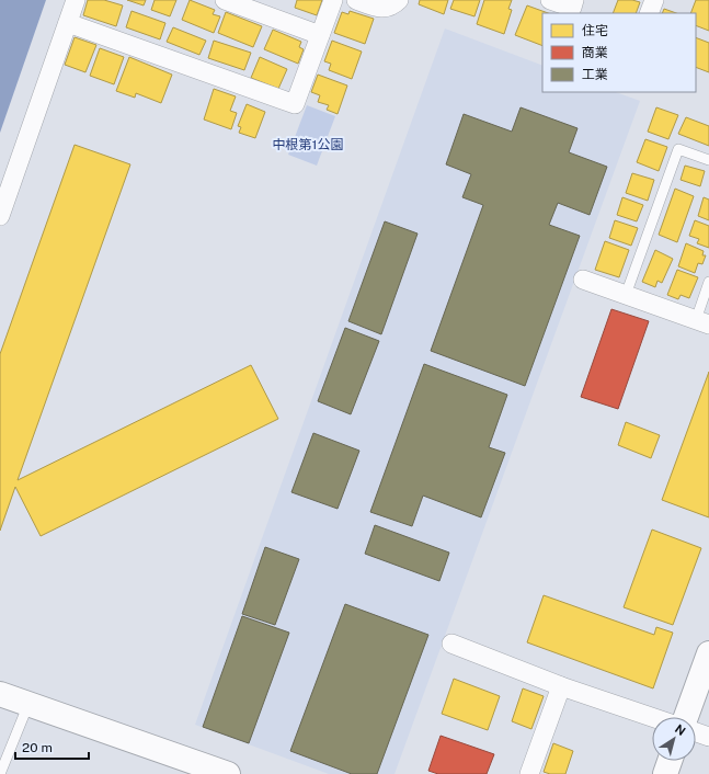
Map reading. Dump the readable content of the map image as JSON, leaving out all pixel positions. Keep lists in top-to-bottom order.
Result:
{
  "parks": ["中根第1公園"],
  "legend": ["住宅", "商業", "工業"],
  "scale_bar": "20 m",
  "north": "top right"
}
